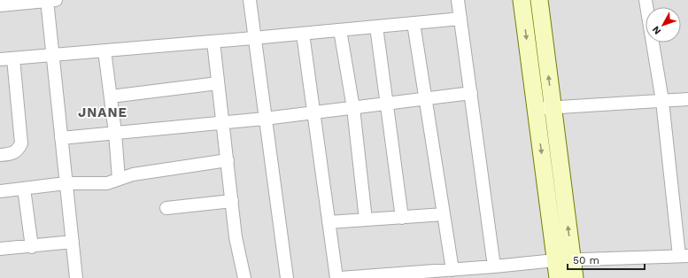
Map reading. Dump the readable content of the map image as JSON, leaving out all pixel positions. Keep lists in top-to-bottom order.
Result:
{
  "districts": ["JNANE"],
  "scale_bar": "50 m",
  "north": "bottom left"
}
